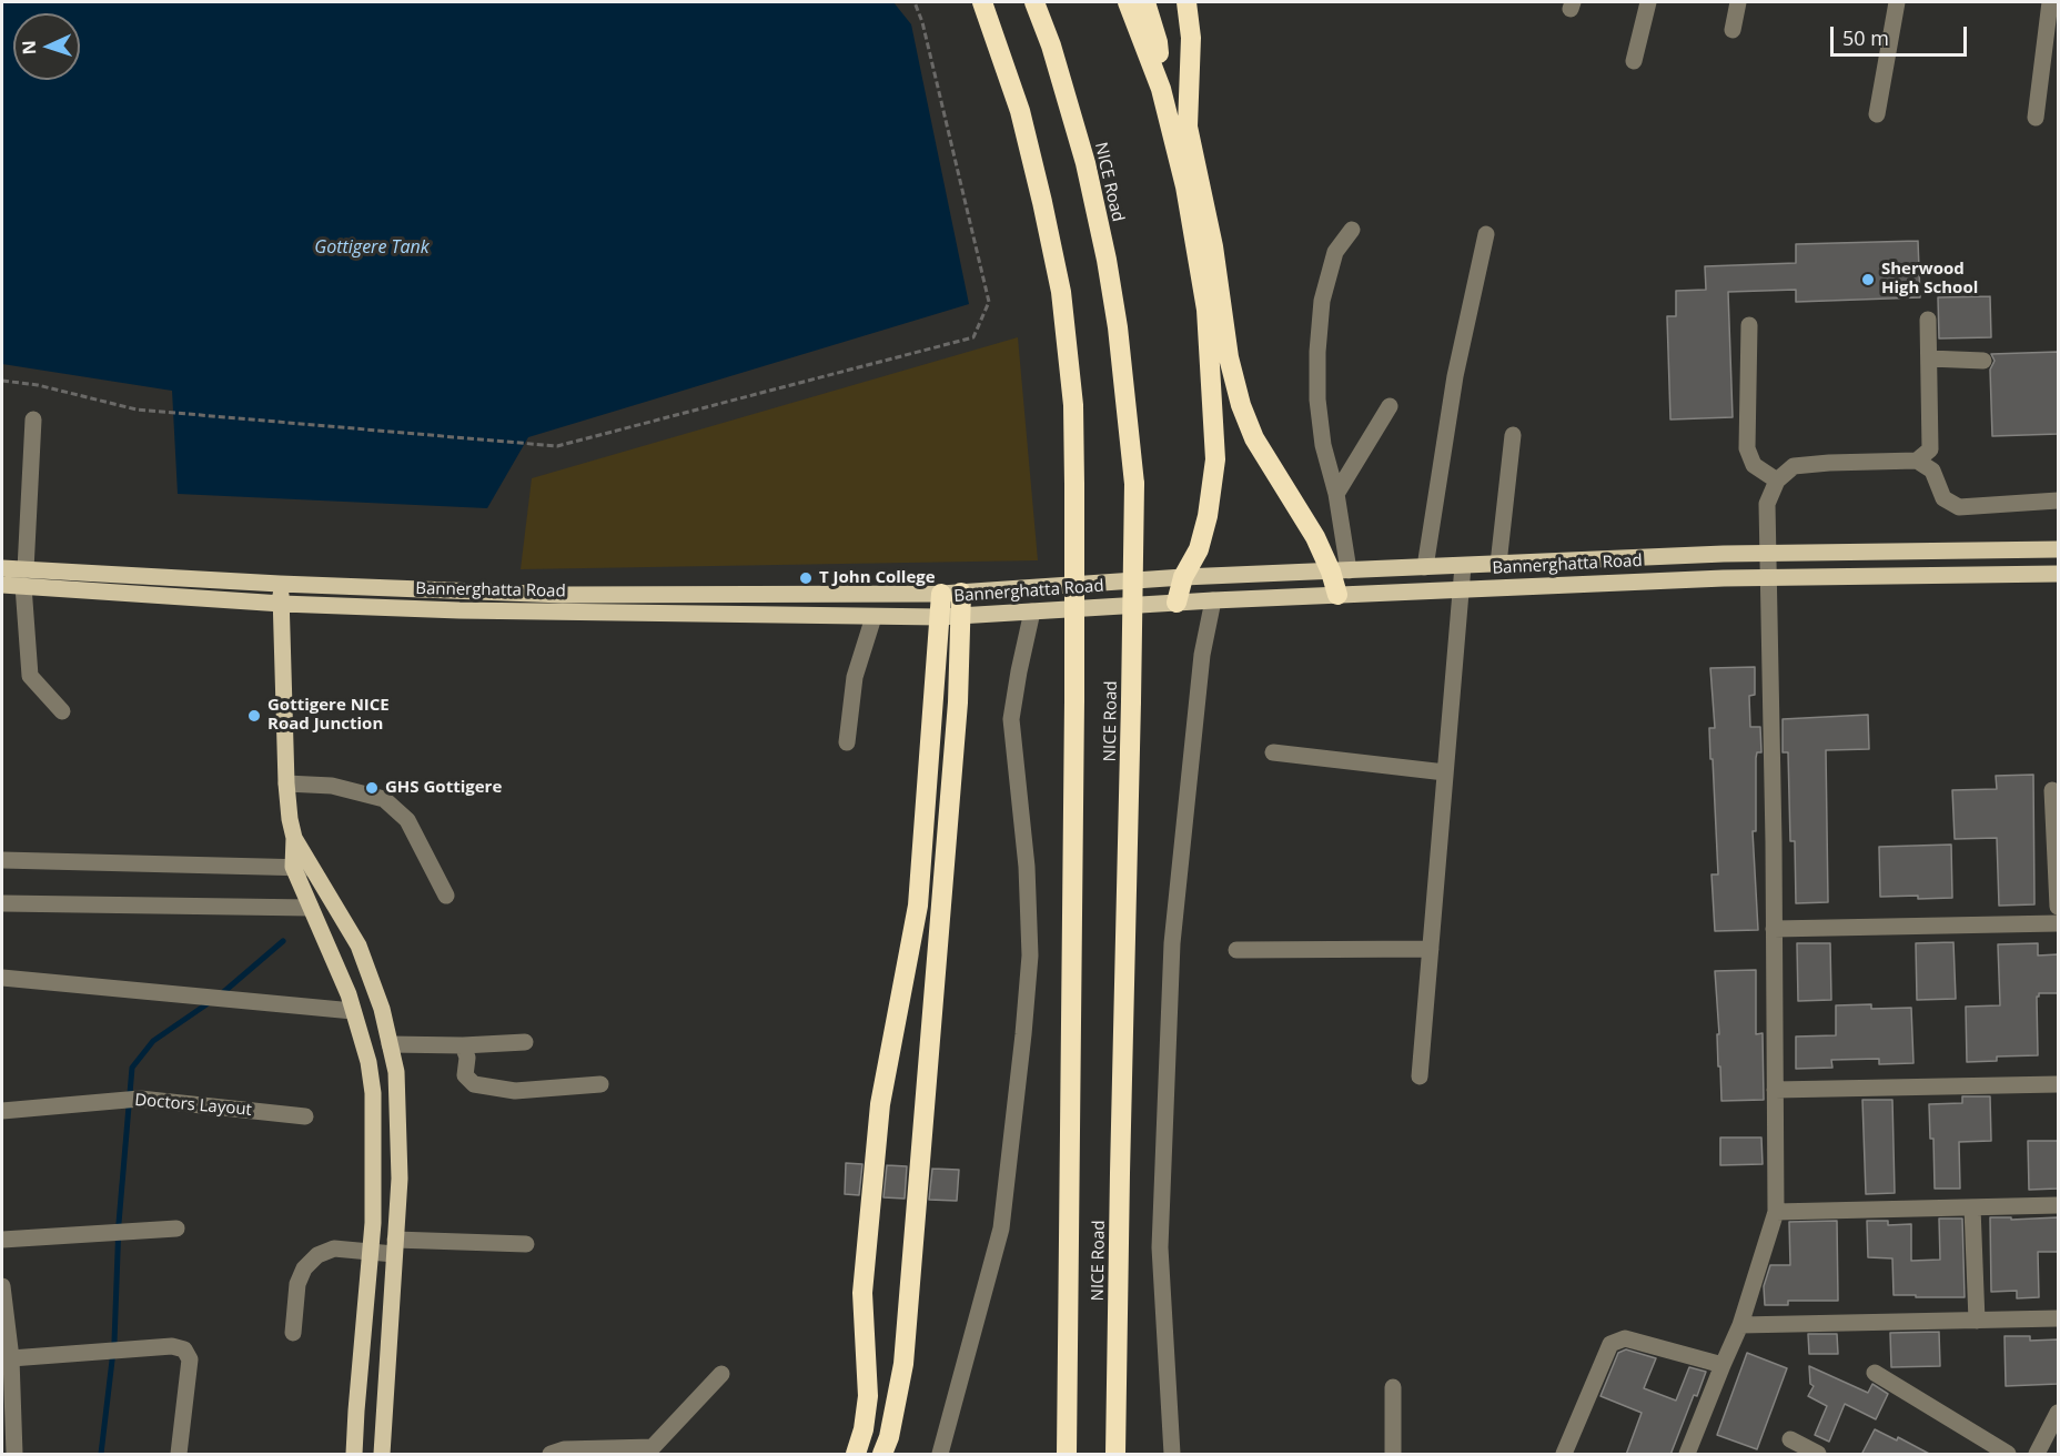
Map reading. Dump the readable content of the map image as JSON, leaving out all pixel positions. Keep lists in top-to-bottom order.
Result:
{
  "streets": {
    "highway": ["NICE Road"],
    "main road": ["Bannerghatta Road"],
    "street": ["Doctors Layout"]
  },
  "water": ["Gottigere Tank"],
  "places": [
    "Sherwood High School",
    "T John College",
    "Gottigere NICE Road Junction",
    "GHS Gottigere"
  ],
  "scale_bar": "50 m",
  "north": "left"
}
